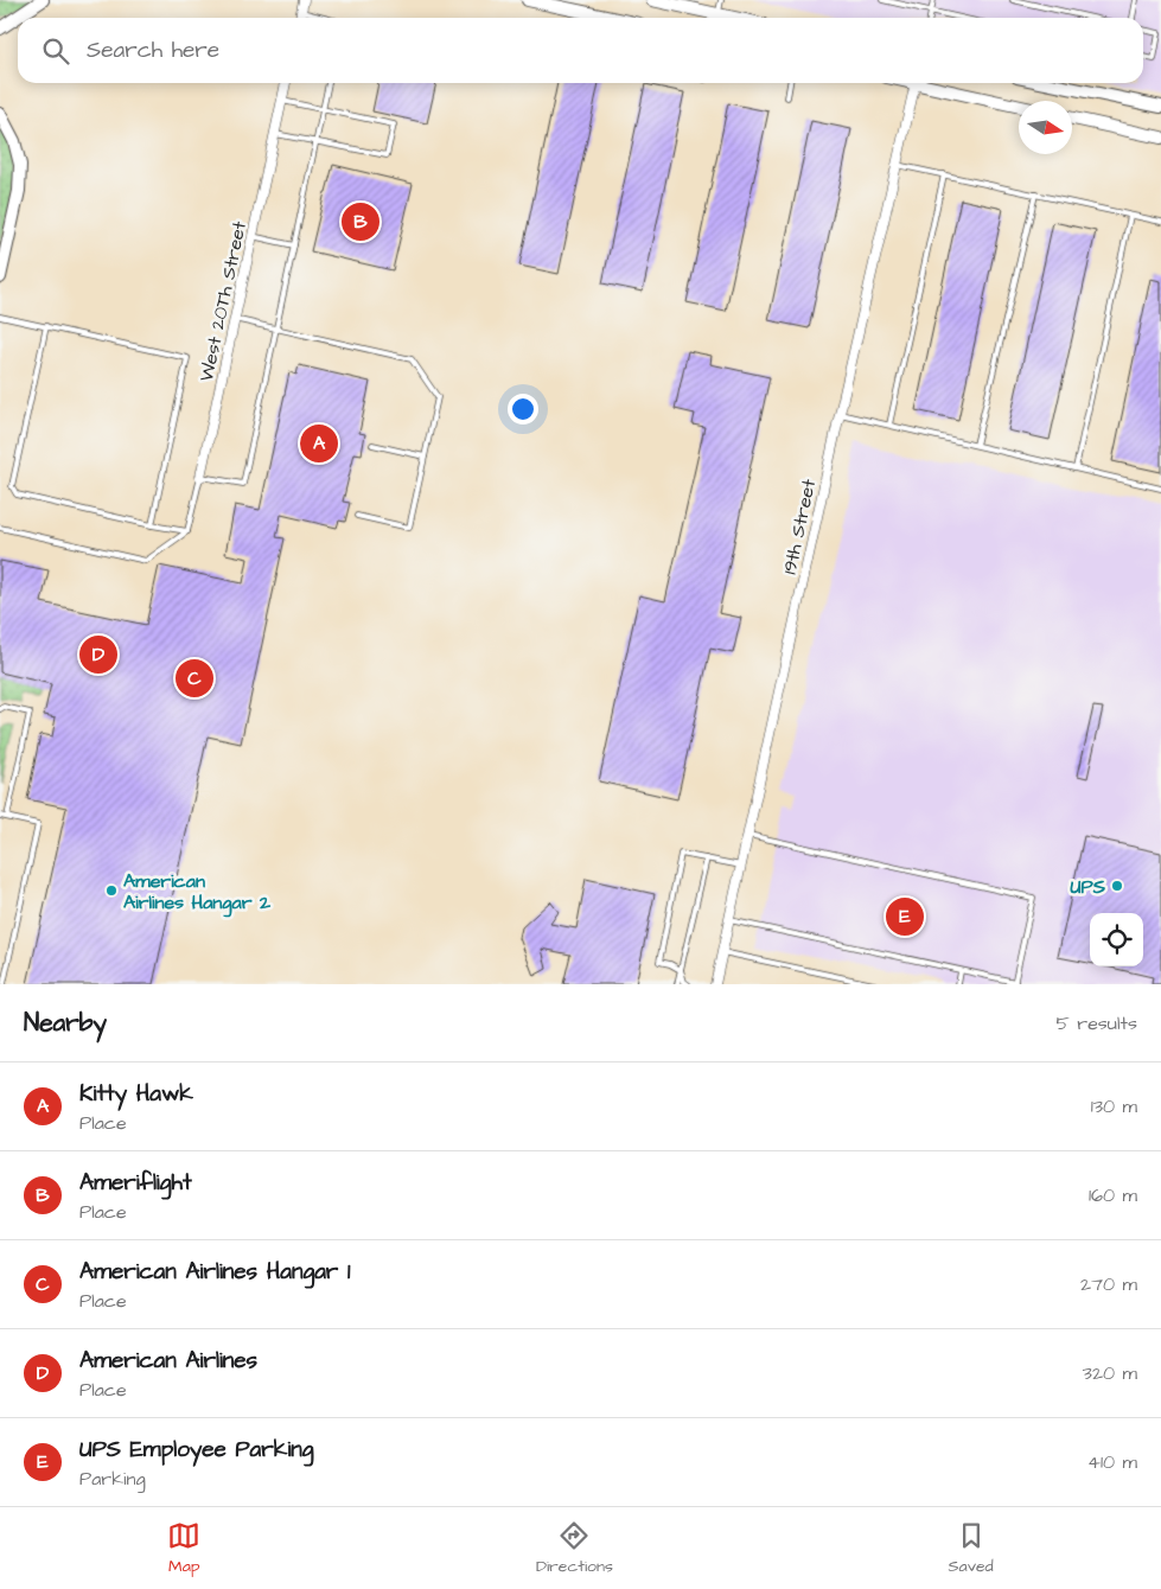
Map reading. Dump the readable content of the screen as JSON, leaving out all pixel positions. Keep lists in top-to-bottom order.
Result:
{
  "streets": {
    "street": ["West 20Th Street", "19th Street"]
  },
  "places": ["UPS", "American Airlines Hangar 2"],
  "north": "right",
  "page": {
    "search": "Search here",
    "pins": [
      "B",
      "A",
      "D",
      "C",
      "E"
    ],
    "heading": ["Nearby", "5 results"],
    "list": [
      {
        "mark": "A",
        "name": "Kitty Hawk",
        "note": "Place",
        "value": "130 m"
      },
      {
        "mark": "B",
        "name": "Ameriflight",
        "note": "Place",
        "value": "160 m"
      },
      {
        "mark": "C",
        "name": "American Airlines Hangar 1",
        "note": "Place",
        "value": "270 m"
      },
      {
        "mark": "D",
        "name": "American Airlines",
        "note": "Place",
        "value": "320 m"
      },
      {
        "mark": "E",
        "name": "UPS Employee Parking",
        "note": "Parking",
        "value": "410 m"
      }
    ],
    "nav": ["Map", "Directions", "Saved"]
  }
}
